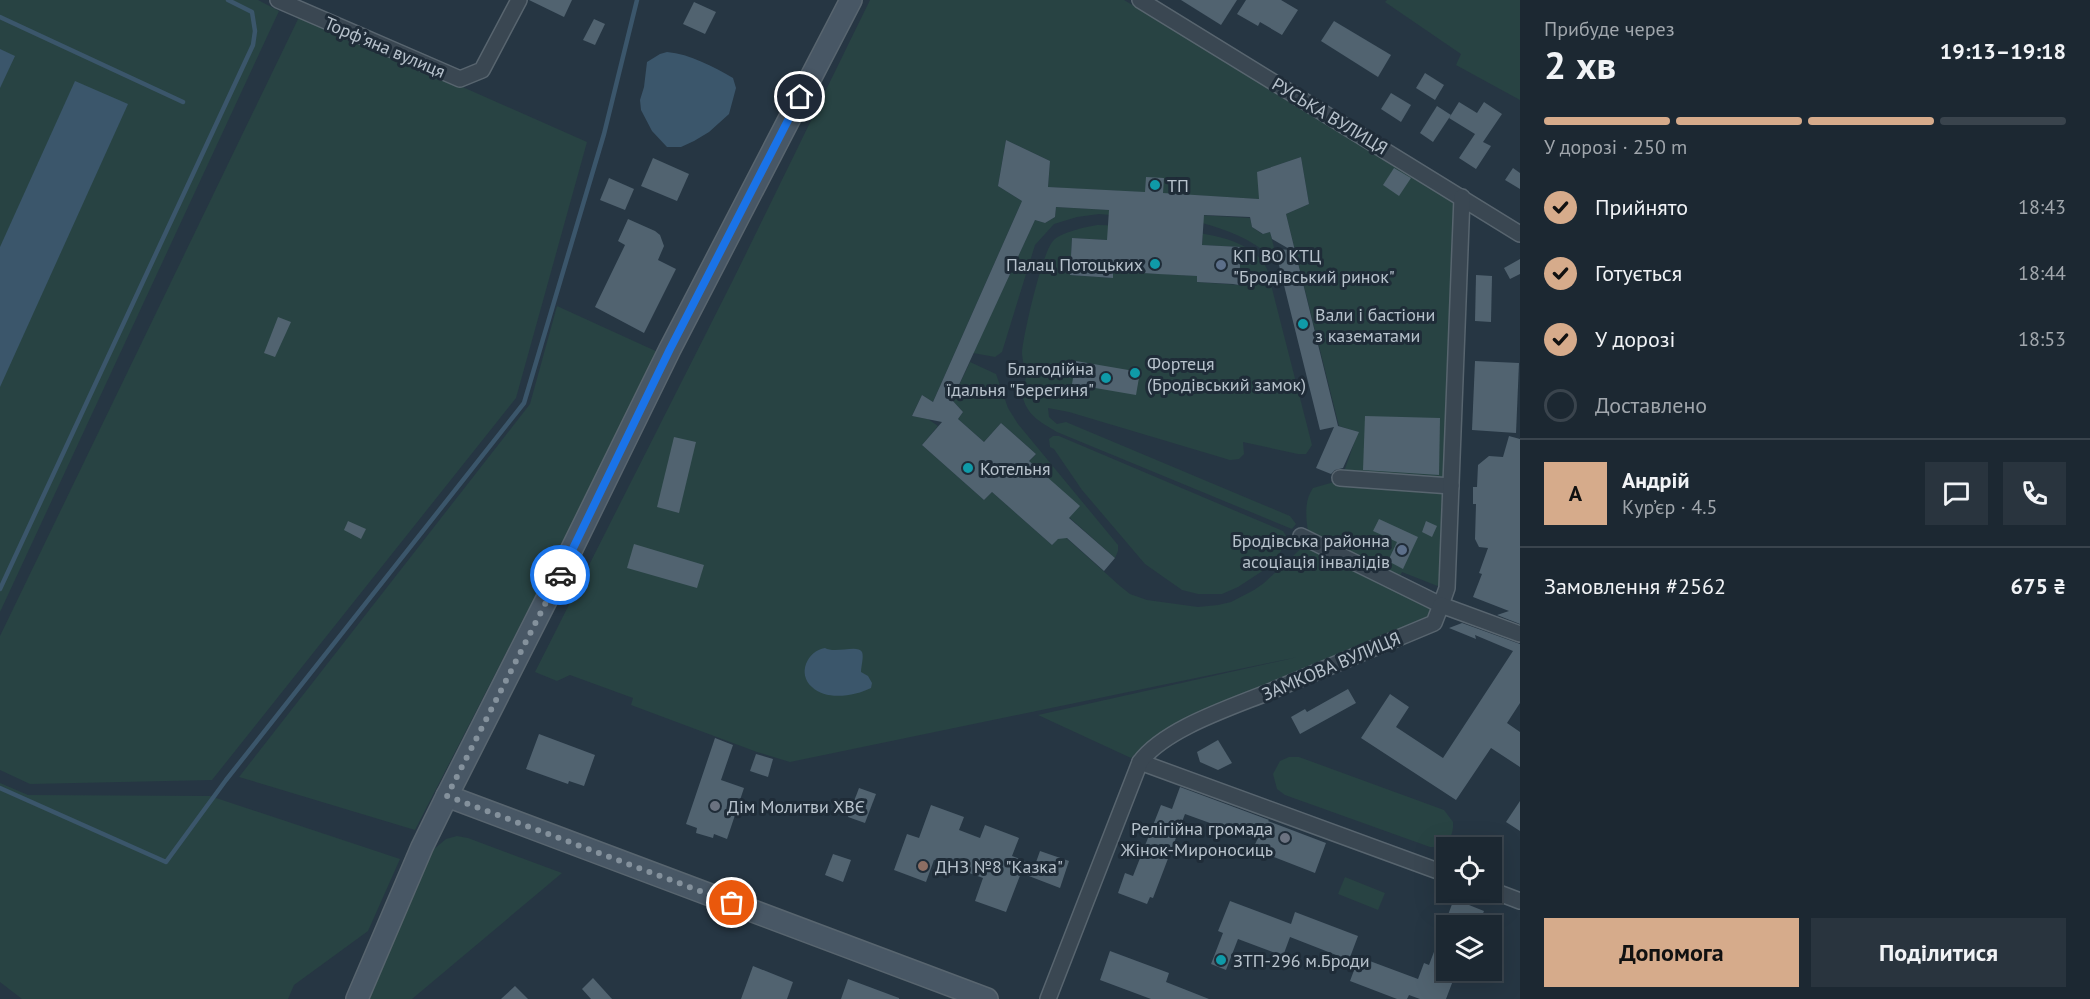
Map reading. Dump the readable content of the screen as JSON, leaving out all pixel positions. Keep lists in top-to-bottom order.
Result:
{
  "streets": {
    "street": ["Торфʼяна вулиця", "РУСЬКА ВУЛИЦЯ", "ЗАМКОВА ВУЛИЦЯ"]
  },
  "places": [
    "ТП",
    "Палац Потоцьких",
    "КП ВО КТЦ \"Бродівський ринок\"",
    "Вали і бастіони з казематами",
    "Фортеця (Бродівський замок)",
    "Благодійна їдальня \"Берегиня\"",
    "Котельня",
    "Бродівська районна асоціація інвалідів",
    "Дім Молитви ХВЄ",
    "Релігійна громада Жінок-Мироносиць",
    "ДНЗ №8 \"Казка\"",
    "ЗТП-296 м.Броди"
  ],
  "page": {
    "heading": ["2 хв", "Прибуде через", "19:13–19:18"],
    "panel": [
      "Андрій",
      "Кур’єр · 4.5",
      "Замовлення #2562",
      "675 ₴"
    ],
    "bar": "У дорозі · 250 m",
    "list": [
      ["Прийнято", "18:43"],
      ["Готується", "18:44"],
      ["У дорозі", "18:53"],
      "Доставлено"
    ],
    "round": "А",
    "buttons": ["Допомога", "Поділитися"]
  }
}
